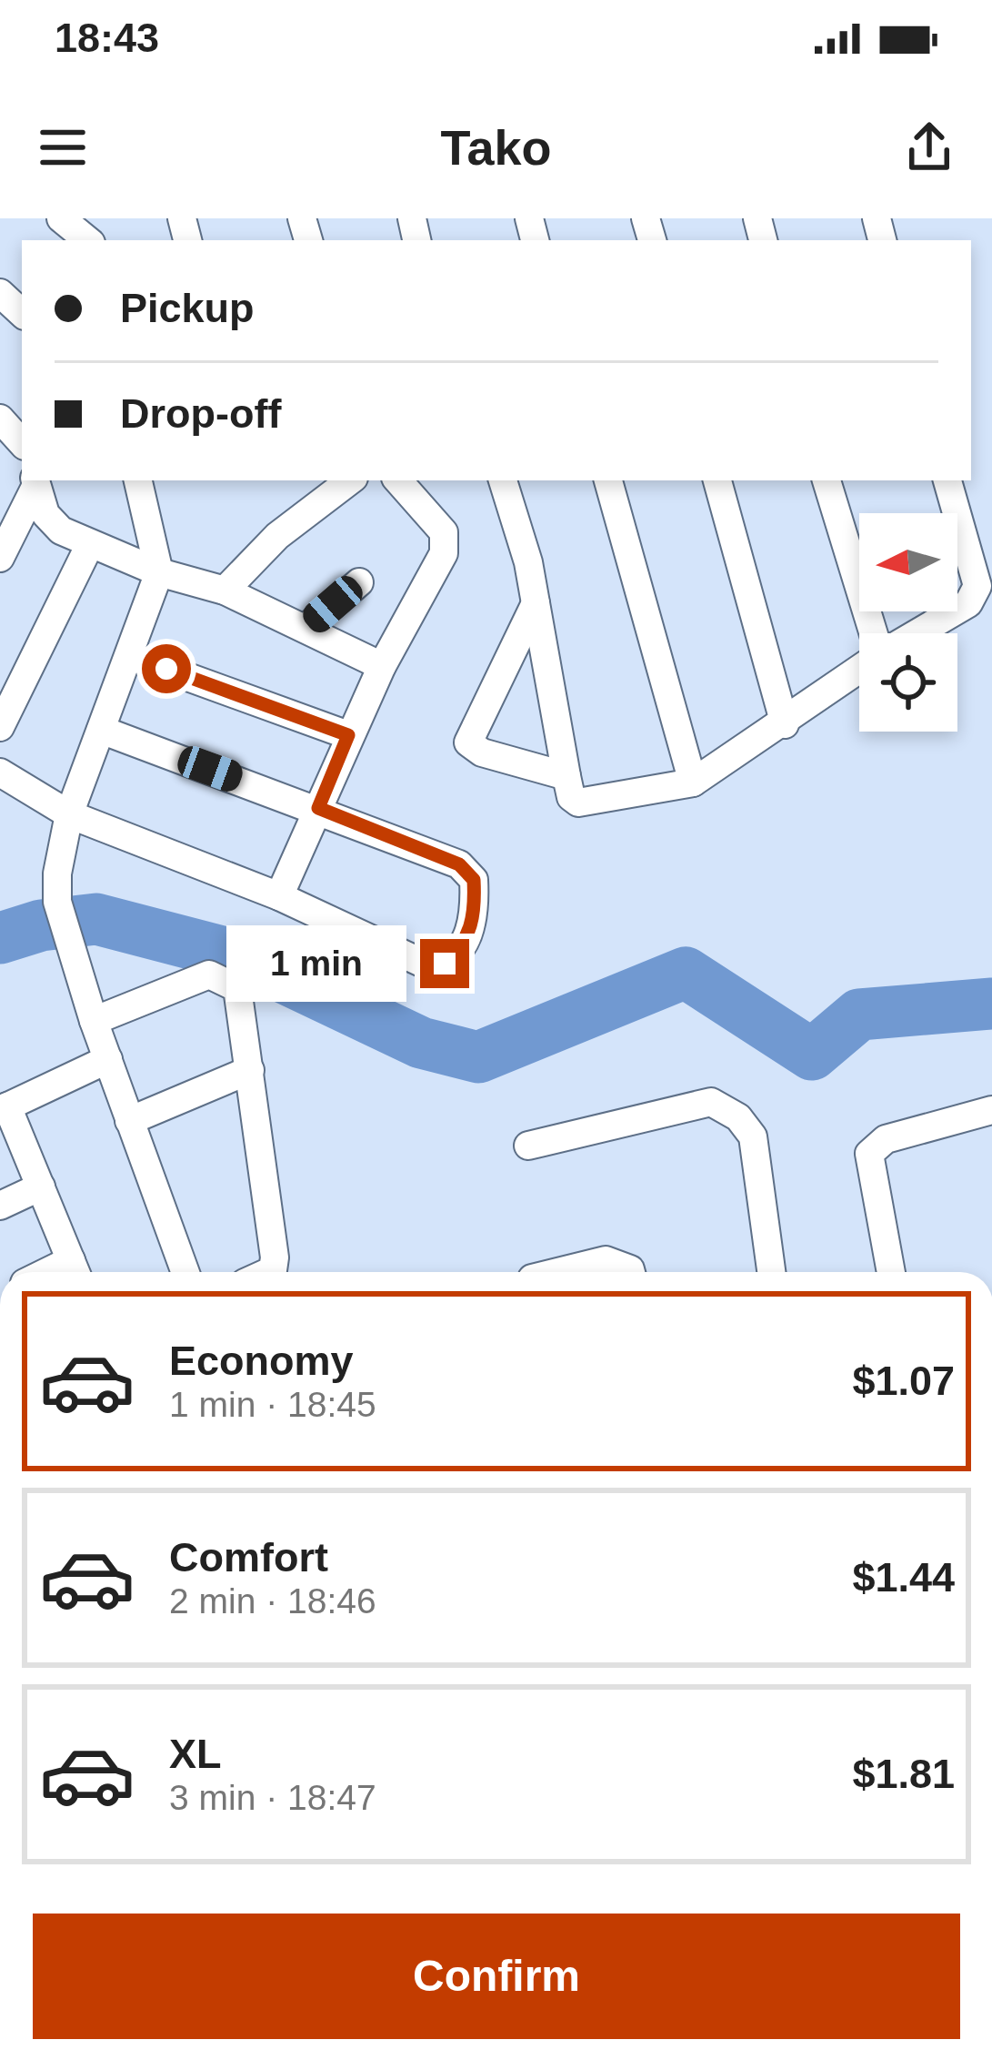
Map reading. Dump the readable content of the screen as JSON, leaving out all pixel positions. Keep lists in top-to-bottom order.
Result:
{
  "north": "left",
  "page": {
    "status": "18:43",
    "header": "Tako",
    "banner": ["Pickup", "Drop-off"],
    "bubble": "1 min",
    "list": [
      {
        "name": "Economy",
        "note": "1 min · 18:45",
        "value": "$1.07"
      },
      {
        "name": "Comfort",
        "note": "2 min · 18:46",
        "value": "$1.44"
      },
      {
        "name": "XL",
        "note": "3 min · 18:47",
        "value": "$1.81"
      }
    ],
    "buttons": "Confirm"
  }
}
